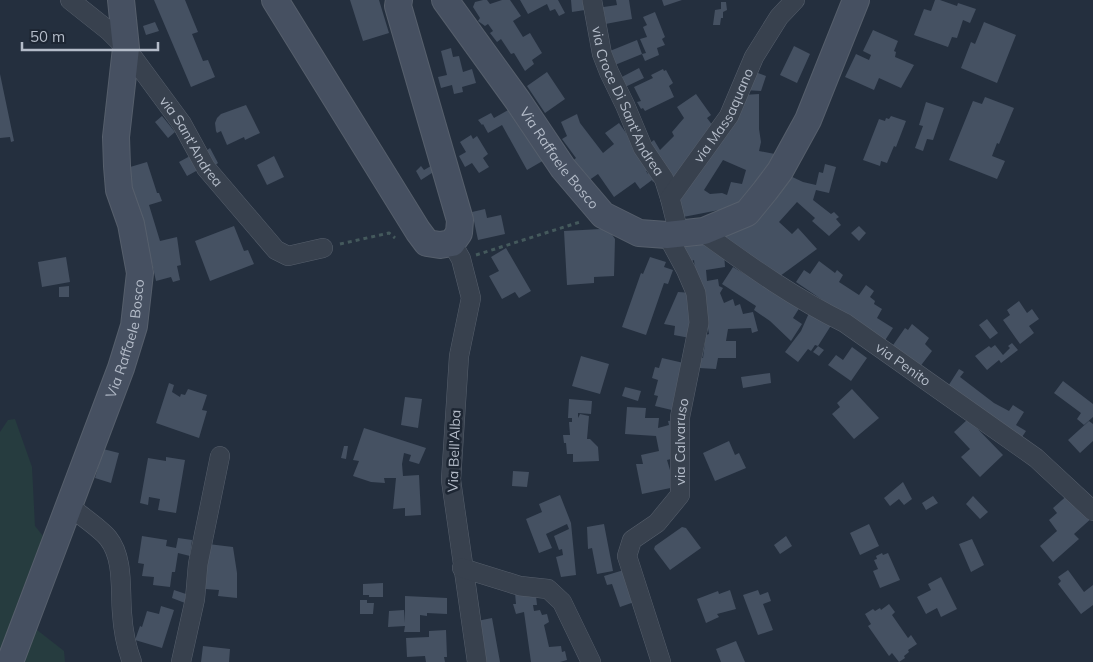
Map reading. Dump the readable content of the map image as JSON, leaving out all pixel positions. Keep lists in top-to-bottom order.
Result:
{
  "streets": {
    "street": [
      "via Croce Di Sant'Andrea",
      "via Massaquano",
      "via Sant'Andrea",
      "Via Raffaele Bosco",
      "via Penito",
      "via Calvaruso",
      "Via Bell'Alba"
    ]
  },
  "crossings": [
    ["via Croce Di Sant'Andrea", "via Massaquano"],
    ["via Sant'Andrea", "Via Raffaele Bosco"],
    ["Via Raffaele Bosco", "via Penito"],
    ["Via Raffaele Bosco", "via Calvaruso"],
    ["via Penito", "via Calvaruso"]
  ],
  "scale_bar": "50 m"
}
